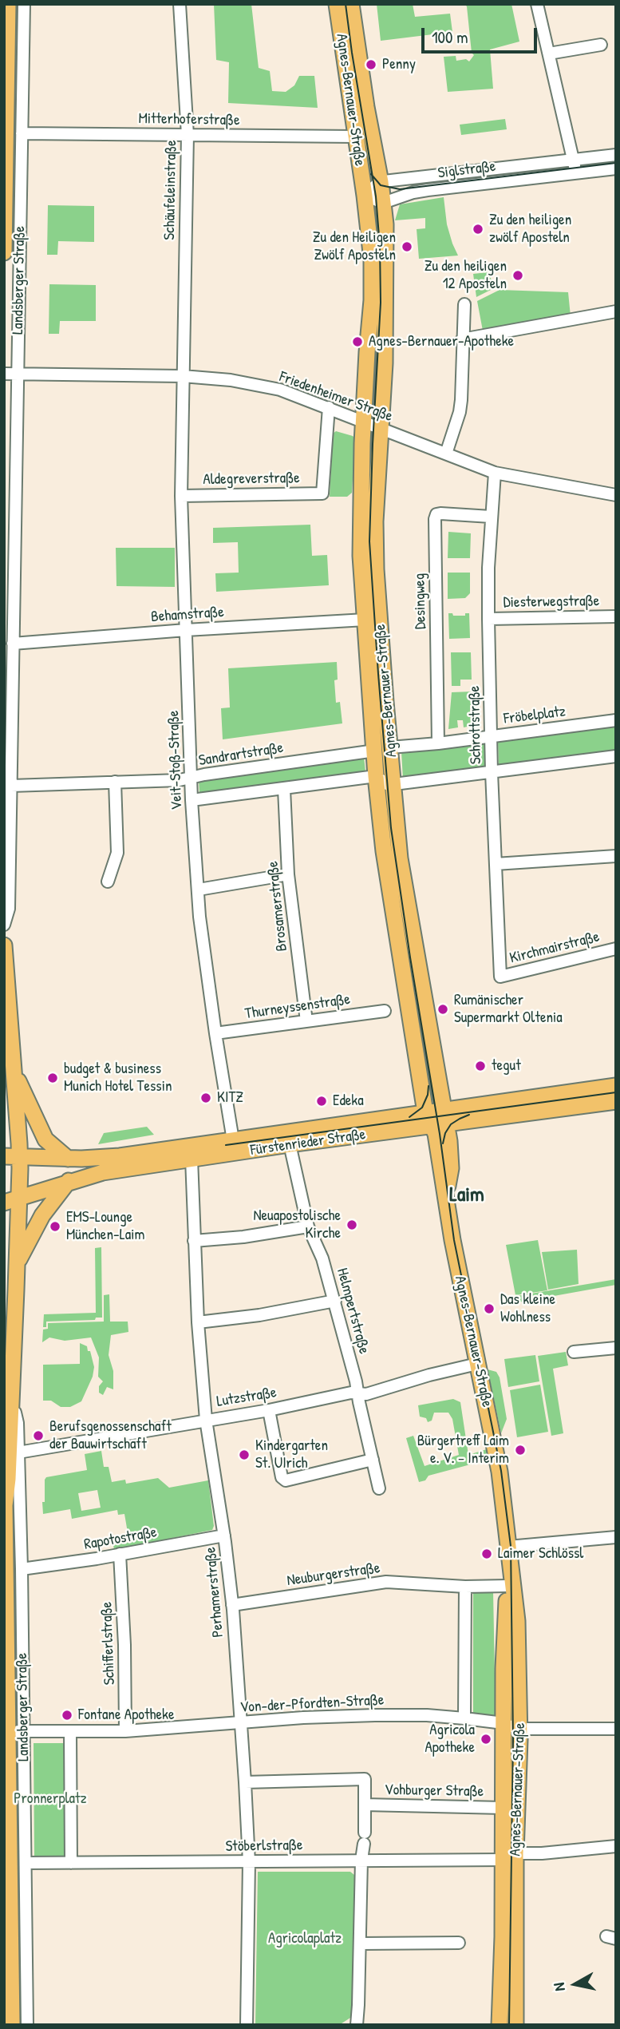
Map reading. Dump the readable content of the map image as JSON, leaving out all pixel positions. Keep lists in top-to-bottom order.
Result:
{
  "streets": {
    "main road": ["Agnes-Bernauer-Straße", "Landsberger Straße", "Fürstenrieder Straße"],
    "street": [
      "Mitterhoferstraße",
      "Siglstraße",
      "Schäufeleinstraße",
      "Friedenheimer Straße",
      "Aldegreverstraße",
      "Desingweg",
      "Diesterwegstraße",
      "Behamstraße",
      "Fröbelplatz",
      "Schrottstraße",
      "Sandrartstraße",
      "Veit-Stoß-Straße",
      "Brosamerstraße",
      "Kirchmairstraße",
      "Thurneyssenstraße",
      "Helmpertstraße",
      "Lutzstraße",
      "Rapotostraße",
      "Neuburgerstraße",
      "Perhamerstraße",
      "Schifferlstraße",
      "Von-der-Pfordten-Straße",
      "Vohburger Straße",
      "Stöberlstraße"
    ]
  },
  "crossings": [
    ["Agnes-Bernauer-Straße", "Mitterhoferstraße"],
    ["Agnes-Bernauer-Straße", "Siglstraße"],
    ["Agnes-Bernauer-Straße", "Friedenheimer Straße"],
    ["Agnes-Bernauer-Straße", "Behamstraße"],
    ["Agnes-Bernauer-Straße", "Fröbelplatz"],
    ["Agnes-Bernauer-Straße", "Sandrartstraße"],
    ["Agnes-Bernauer-Straße", "Fürstenrieder Straße"],
    ["Agnes-Bernauer-Straße", "Lutzstraße"],
    ["Agnes-Bernauer-Straße", "Neuburgerstraße"],
    ["Agnes-Bernauer-Straße", "Von-der-Pfordten-Straße"],
    ["Agnes-Bernauer-Straße", "Vohburger Straße"],
    ["Agnes-Bernauer-Straße", "Stöberlstraße"],
    ["Mitterhoferstraße", "Schäufeleinstraße"],
    ["Mitterhoferstraße", "Landsberger Straße"],
    ["Schäufeleinstraße", "Friedenheimer Straße"],
    ["Schäufeleinstraße", "Veit-Stoß-Straße"],
    ["Landsberger Straße", "Friedenheimer Straße"],
    ["Landsberger Straße", "Behamstraße"],
    ["Landsberger Straße", "Sandrartstraße"],
    ["Landsberger Straße", "Fürstenrieder Straße"],
    ["Landsberger Straße", "Lutzstraße"],
    ["Landsberger Straße", "Rapotostraße"],
    ["Landsberger Straße", "Von-der-Pfordten-Straße"],
    ["Landsberger Straße", "Stöberlstraße"],
    ["Friedenheimer Straße", "Aldegreverstraße"],
    ["Friedenheimer Straße", "Schrottstraße"],
    ["Friedenheimer Straße", "Veit-Stoß-Straße"],
    ["Aldegreverstraße", "Veit-Stoß-Straße"],
    ["Desingweg", "Fröbelplatz"],
    ["Desingweg", "Schrottstraße"],
    ["Diesterwegstraße", "Schrottstraße"],
    ["Behamstraße", "Veit-Stoß-Straße"],
    ["Fröbelplatz", "Schrottstraße"],
    ["Schrottstraße", "Kirchmairstraße"],
    ["Sandrartstraße", "Veit-Stoß-Straße"],
    ["Veit-Stoß-Straße", "Thurneyssenstraße"],
    ["Veit-Stoß-Straße", "Fürstenrieder Straße"],
    ["Brosamerstraße", "Thurneyssenstraße"],
    ["Fürstenrieder Straße", "Helmpertstraße"],
    ["Fürstenrieder Straße", "Perhamerstraße"],
    ["Helmpertstraße", "Lutzstraße"],
    ["Lutzstraße", "Perhamerstraße"],
    ["Rapotostraße", "Perhamerstraße"],
    ["Rapotostraße", "Schifferlstraße"],
    ["Neuburgerstraße", "Perhamerstraße"],
    ["Perhamerstraße", "Von-der-Pfordten-Straße"],
    ["Perhamerstraße", "Vohburger Straße"],
    ["Perhamerstraße", "Stöberlstraße"],
    ["Schifferlstraße", "Von-der-Pfordten-Straße"],
    ["Vohburger Straße", "Stöberlstraße"]
  ],
  "districts": ["Laim"],
  "parks": ["Pronnerplatz", "Agricolaplatz"],
  "places": [
    "Penny",
    "Zu den heiligen zwölf Aposteln",
    "Zu den Heiligen Zwölf Aposteln",
    "Zu den heiligen 12 Aposteln",
    "Agnes-Bernauer-Apotheke",
    "Rumänischer Supermarkt Oltenia",
    "tegut",
    "budget & business Munich Hotel Tessin",
    "KITZ",
    "Edeka",
    "Neuapostolische Kirche",
    "EMS-Lounge München-Laim",
    "Das kleine Wohlness",
    "Berufsgenossenschaft der Bauwirtschaft",
    "Bürgertreff Laim e. V. – Interim",
    "Kindergarten St. UIrich",
    "Laimer Schlössl",
    "Fontane Apotheke",
    "Agricola Apotheke"
  ],
  "scale_bar": "100 m",
  "north": "left"
}
